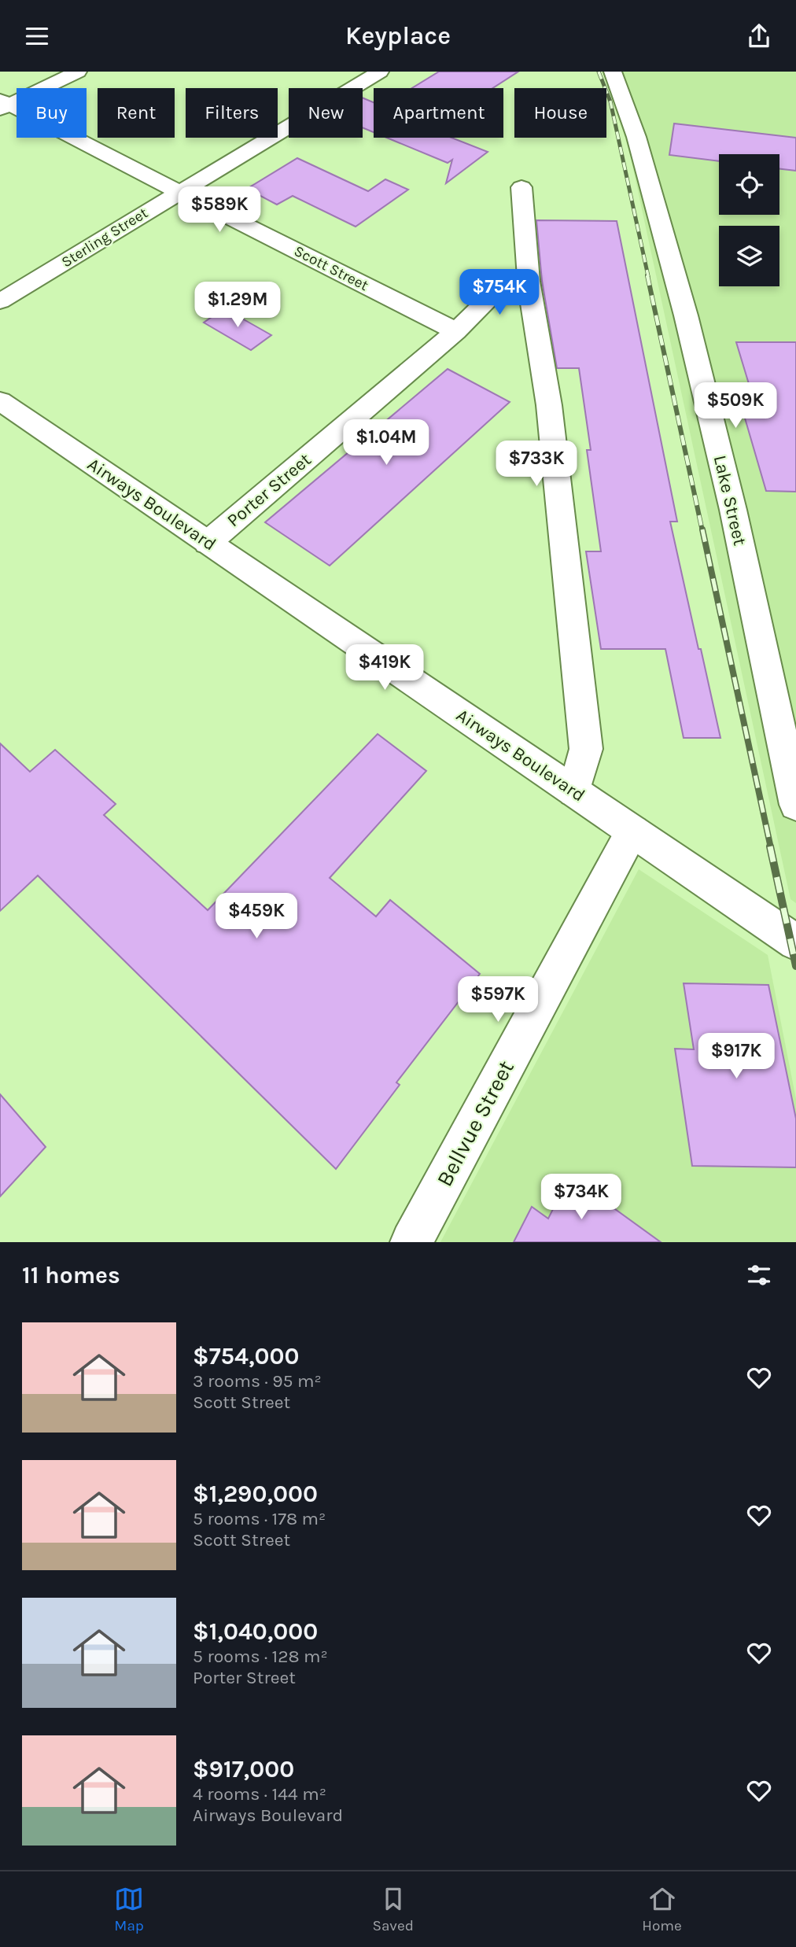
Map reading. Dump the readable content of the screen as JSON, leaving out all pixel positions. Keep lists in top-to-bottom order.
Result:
{
  "streets": {
    "street": [
      "Sterling Street",
      "Scott Street",
      "Porter Street",
      "Lake Street",
      "Airways Boulevard",
      "Bellvue Street"
    ]
  },
  "crossings": [
    ["Sterling Street", "Scott Street"],
    ["Scott Street", "Porter Street"],
    ["Porter Street", "Airways Boulevard"],
    ["Airways Boulevard", "Bellvue Street"]
  ],
  "page": {
    "header": "Keyplace",
    "chip": [
      "Buy",
      "Rent",
      "Filters",
      "New",
      "Apartment",
      "House"
    ],
    "price": [
      "$589K",
      "$754K",
      "$1.29M",
      "$509K",
      "$1.04M",
      "$733K",
      "$419K",
      "$459K",
      "$597K",
      "$917K",
      "$734K"
    ],
    "heading": "11 homes",
    "list": [
      {
        "name": "$754,000",
        "note": "3 rooms · 95 m² · Scott Street"
      },
      {
        "name": "$1,290,000",
        "note": "5 rooms · 178 m² · Scott Street"
      },
      {
        "name": "$1,040,000",
        "note": "5 rooms · 128 m² · Porter Street"
      },
      {
        "name": "$917,000",
        "note": "4 rooms · 144 m² · Airways Boulevard"
      }
    ],
    "tabs": ["Map", "Saved", "Home"]
  }
}
